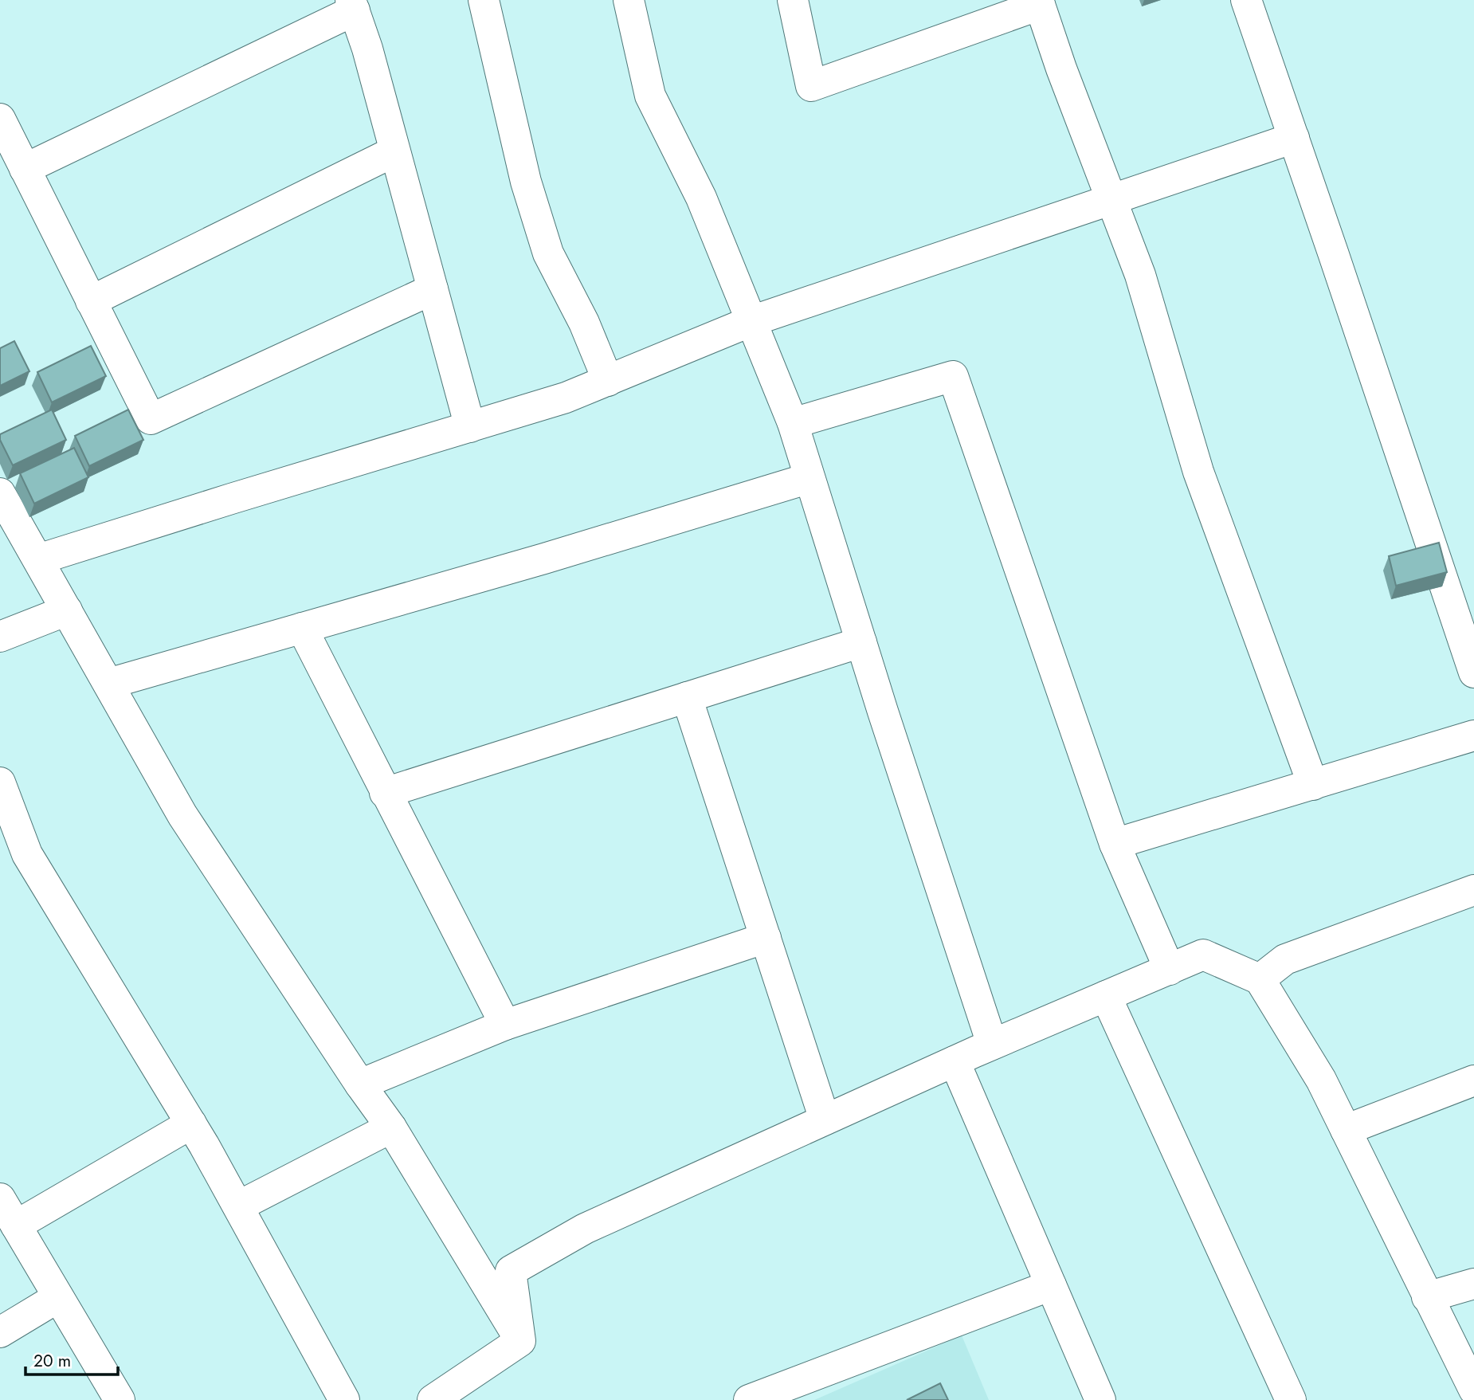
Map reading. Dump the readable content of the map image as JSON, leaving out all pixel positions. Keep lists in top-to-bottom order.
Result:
{
  "scale_bar": "20 m"
}
